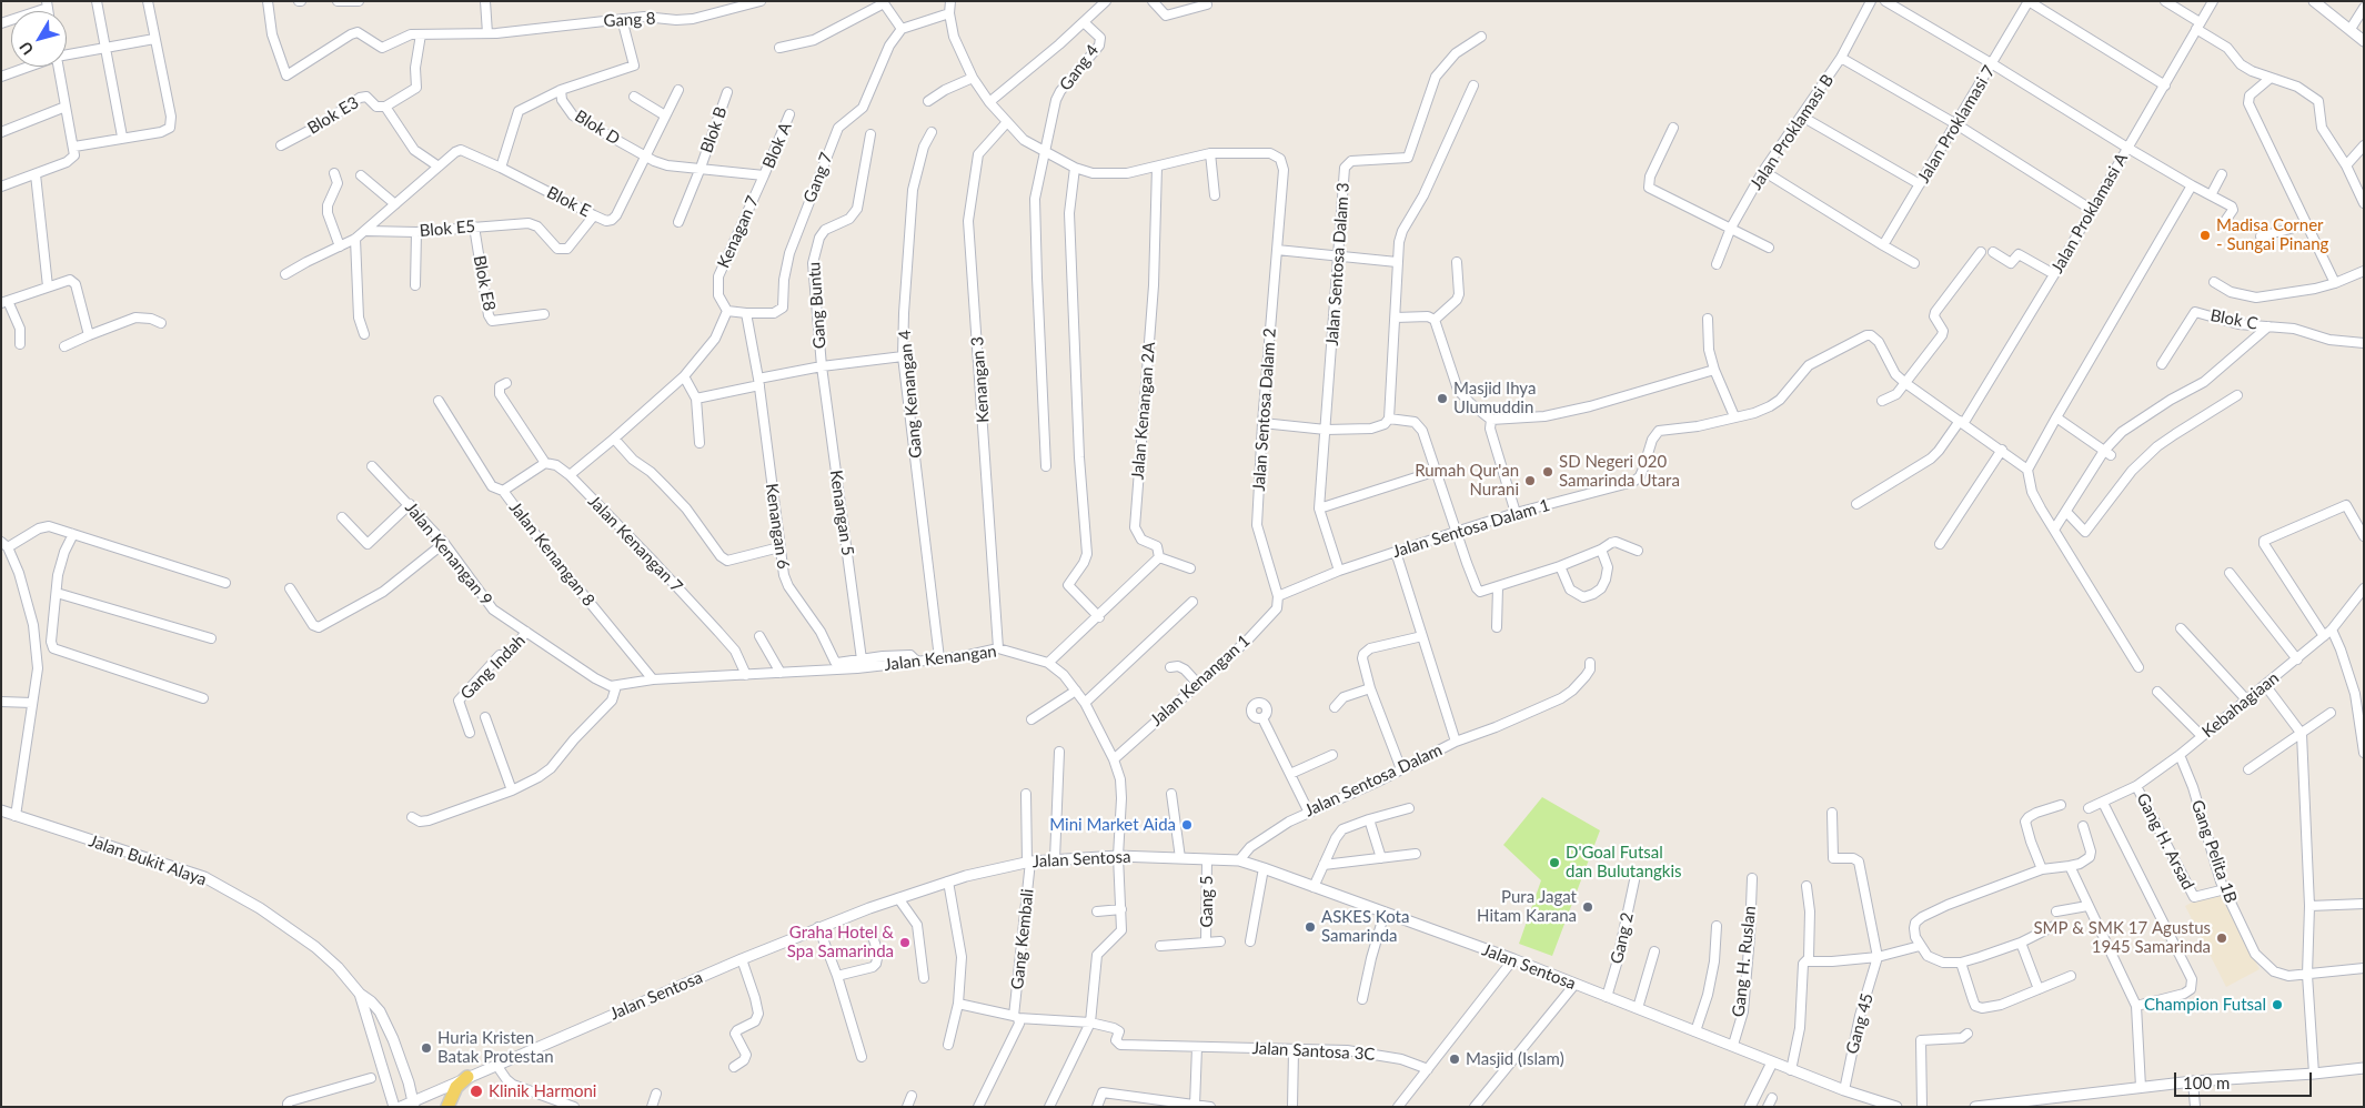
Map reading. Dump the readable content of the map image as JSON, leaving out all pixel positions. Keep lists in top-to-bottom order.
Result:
{
  "streets": {
    "street": [
      "Gang 8",
      "Gang 4",
      "Blok E3",
      "Jalan Proklamasi 7",
      "Blok D",
      "Blok B",
      "Jalan Proklamasi B",
      "Blok A",
      "Gang 7",
      "Blok E",
      "Jalan Proklamasi A",
      "Blok E5",
      "Kenagan 7",
      "Jalan Sentosa Dalam 3",
      "Blok E8",
      "Gang Buntu",
      "Blok C",
      "Kenangan 3",
      "Gang Kenangan 4",
      "Jalan Sentosa Dalam 2",
      "Jalan Kenangan 2A",
      "Kenangan 5",
      "Kenangan 6",
      "Jalan Sentosa Dalam 1",
      "Jalan Kenangan 7",
      "Jalan Kenangan 9",
      "Jalan Kenangan 8",
      "Jalan Kenangan",
      "Gang Indah",
      "Jalan Kenangan 1",
      "Kebahagiaan",
      "Jalan Sentosa Dalam",
      "Gang H. Arsad",
      "Gang Pelita 1B",
      "Jalan Sentosa",
      "Jalan Bukit Alaya",
      "Gang 5",
      "Gang 2",
      "Gang Kembali",
      "Gang H. Ruslan",
      "Gang 45",
      "Jalan Santosa 3C"
    ]
  },
  "crossings": [
    ["Gang 8", "Blok E3"],
    ["Blok E3", "Blok E"],
    ["Blok D", "Blok E"],
    ["Blok D", "Kenagan 7"],
    ["Blok B", "Kenagan 7"],
    ["Blok A", "Kenagan 7"],
    ["Gang 7", "Kenangan 6"],
    ["Blok E", "Blok E5"],
    ["Blok E", "Kenagan 7"],
    ["Blok E5", "Blok E8"],
    ["Jalan Sentosa Dalam 3", "Jalan Sentosa Dalam 1"],
    ["Gang Buntu", "Kenangan 5"],
    ["Kenangan 3", "Jalan Kenangan"],
    ["Gang Kenangan 4", "Jalan Kenangan"],
    ["Jalan Sentosa Dalam 2", "Jalan Sentosa Dalam 1"],
    ["Jalan Sentosa Dalam 2", "Jalan Kenangan 1"],
    ["Kenangan 5", "Kenangan 6"],
    ["Kenangan 6", "Jalan Kenangan"],
    ["Jalan Sentosa Dalam 1", "Jalan Kenangan 1"],
    ["Jalan Sentosa Dalam 1", "Jalan Sentosa Dalam"],
    ["Jalan Kenangan 7", "Jalan Kenangan"],
    ["Jalan Kenangan 9", "Jalan Kenangan"],
    ["Jalan Kenangan 9", "Gang Indah"],
    ["Jalan Kenangan 8", "Jalan Kenangan"],
    ["Jalan Kenangan", "Jalan Kenangan 1"],
    ["Jalan Kenangan", "Jalan Sentosa"],
    ["Jalan Kenangan", "Jalan Santosa 3C"],
    ["Kebahagiaan", "Gang H. Arsad"],
    ["Kebahagiaan", "Gang Pelita 1B"],
    ["Jalan Sentosa Dalam", "Jalan Sentosa"],
    ["Gang H. Arsad", "Gang Pelita 1B"],
    ["Jalan Sentosa", "Jalan Bukit Alaya"],
    ["Jalan Sentosa", "Gang 5"],
    ["Jalan Sentosa", "Gang 2"],
    ["Jalan Sentosa", "Gang Kembali"],
    ["Jalan Sentosa", "Gang H. Ruslan"],
    ["Jalan Sentosa", "Gang 45"]
  ],
  "places": [
    "Madisa Corner - Sungai Pinang",
    "Masjid Ihya Ulumuddin",
    "SD Negeri 020 Samarinda Utara",
    "Rumah Qur'an Nurani",
    "Mini Market Aida",
    "D'Goal Futsal dan Bulutangkis",
    "Pura Jagat Hitam Karana",
    "ASKES Kota Samarinda",
    "SMP & SMK 17 Agustus 1945 Samarinda",
    "Graha Hotel & Spa Samarinda",
    "Champion Futsal",
    "Huria Kristen Batak Protestan",
    "Masjid (Islam)",
    "Klinik Harmoni"
  ],
  "scale_bar": "100 m",
  "north": "bottom left"
}
